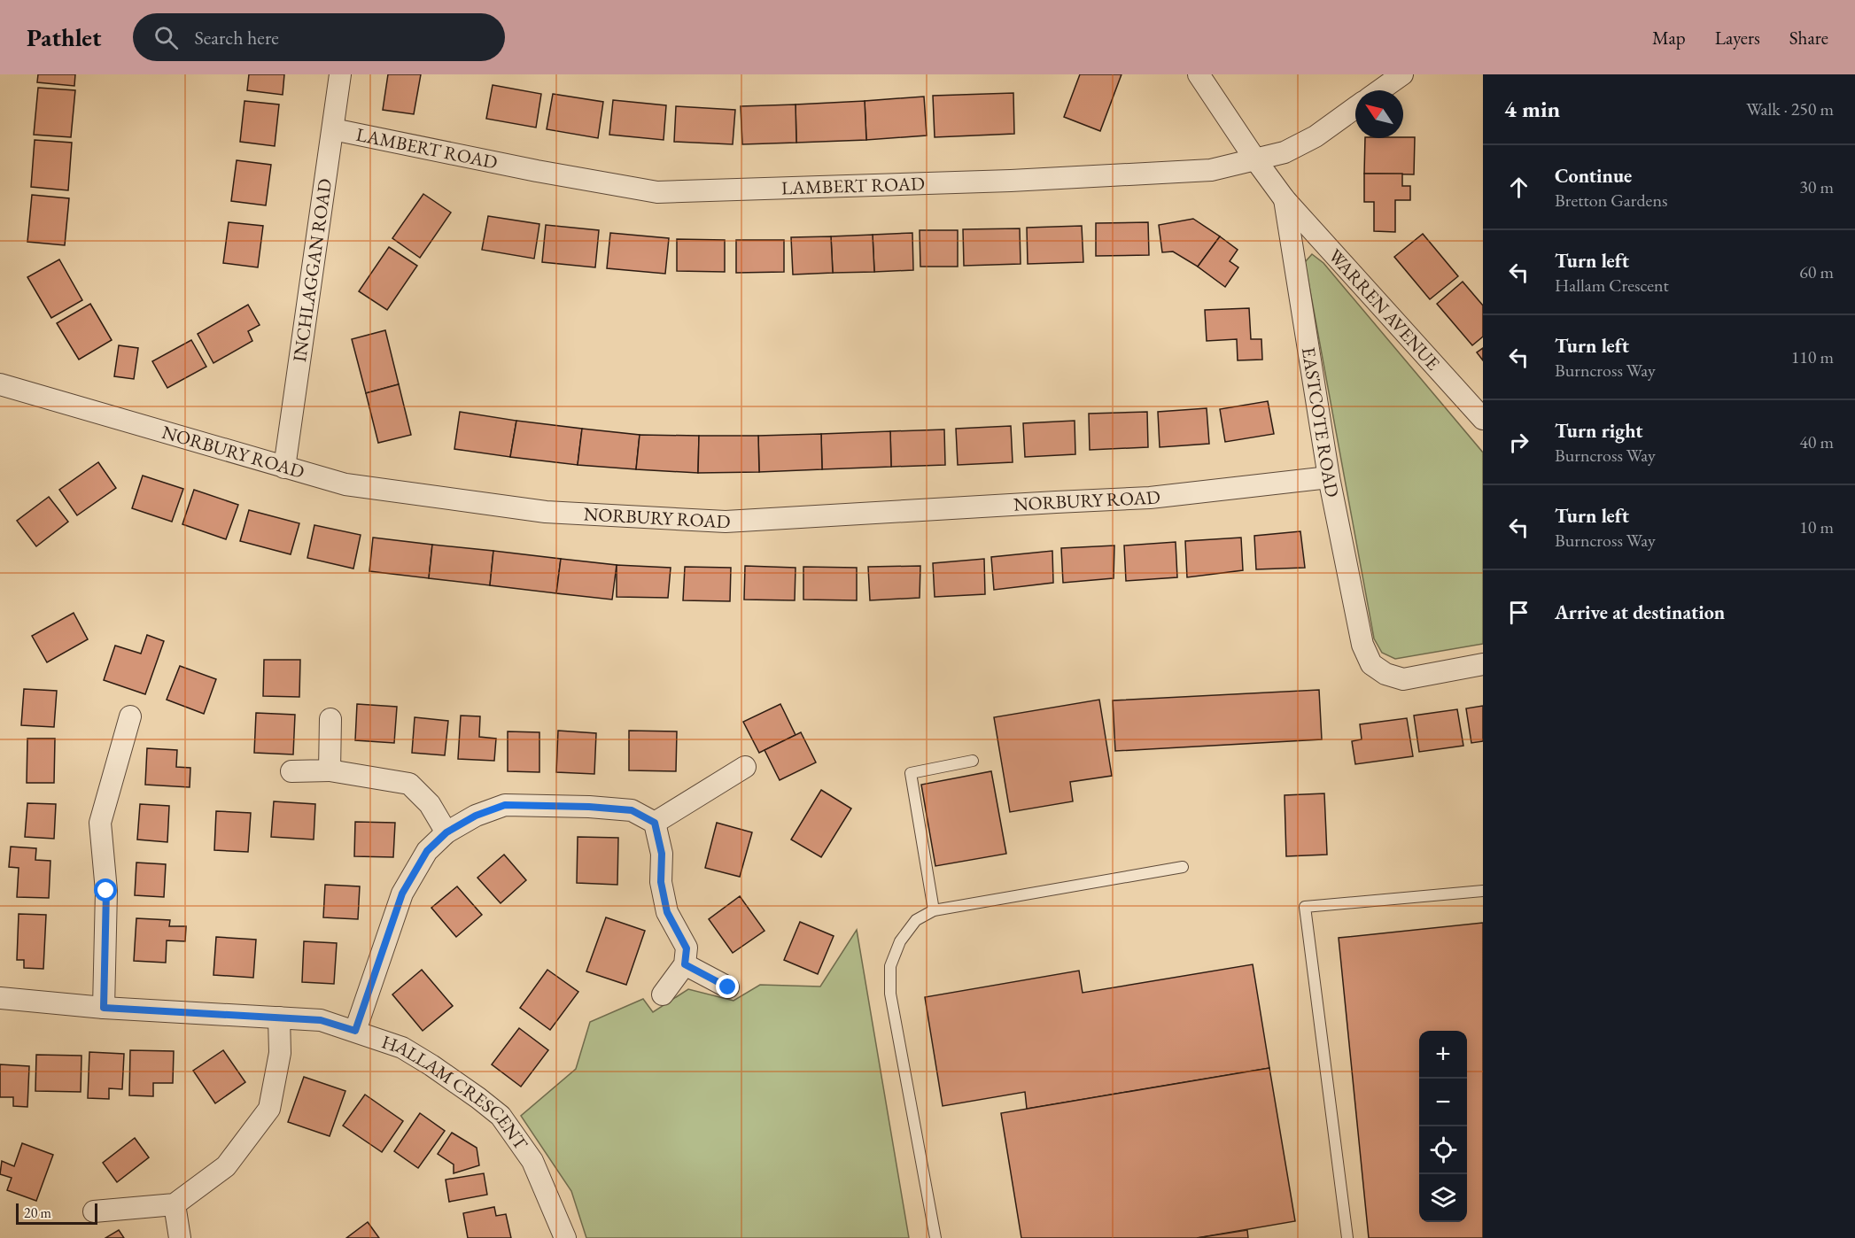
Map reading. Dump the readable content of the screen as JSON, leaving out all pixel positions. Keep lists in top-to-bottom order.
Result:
{
  "streets": {
    "street": [
      "LAMBERT ROAD",
      "INCHLAGGAN ROAD",
      "WARREN AVENUE",
      "EASTCOTE ROAD",
      "NORBURY ROAD",
      "HALLAM CRESCENT"
    ]
  },
  "crossings": [
    ["LAMBERT ROAD", "INCHLAGGAN ROAD"],
    ["LAMBERT ROAD", "WARREN AVENUE"],
    ["INCHLAGGAN ROAD", "NORBURY ROAD"],
    ["WARREN AVENUE", "EASTCOTE ROAD"],
    ["EASTCOTE ROAD", "NORBURY ROAD"]
  ],
  "scale_bar": "20 m",
  "north": "top left",
  "page": {
    "header": "Pathlet",
    "search": "Search here",
    "nav": ["Map", "Layers", "Share"],
    "heading": ["4 min", "Walk · 250 m"],
    "list": [
      ["Continue", "Bretton Gardens", "30 m"],
      ["Turn left", "Hallam Crescent", "60 m"],
      ["Turn left", "Burncross Way", "110 m"],
      ["Turn right", "Burncross Way", "40 m"],
      ["Turn left", "Burncross Way", "10 m"],
      "Arrive at destination"
    ],
    "map_buttons": ["+", "−"],
    "scale": "20 m"
  }
}
